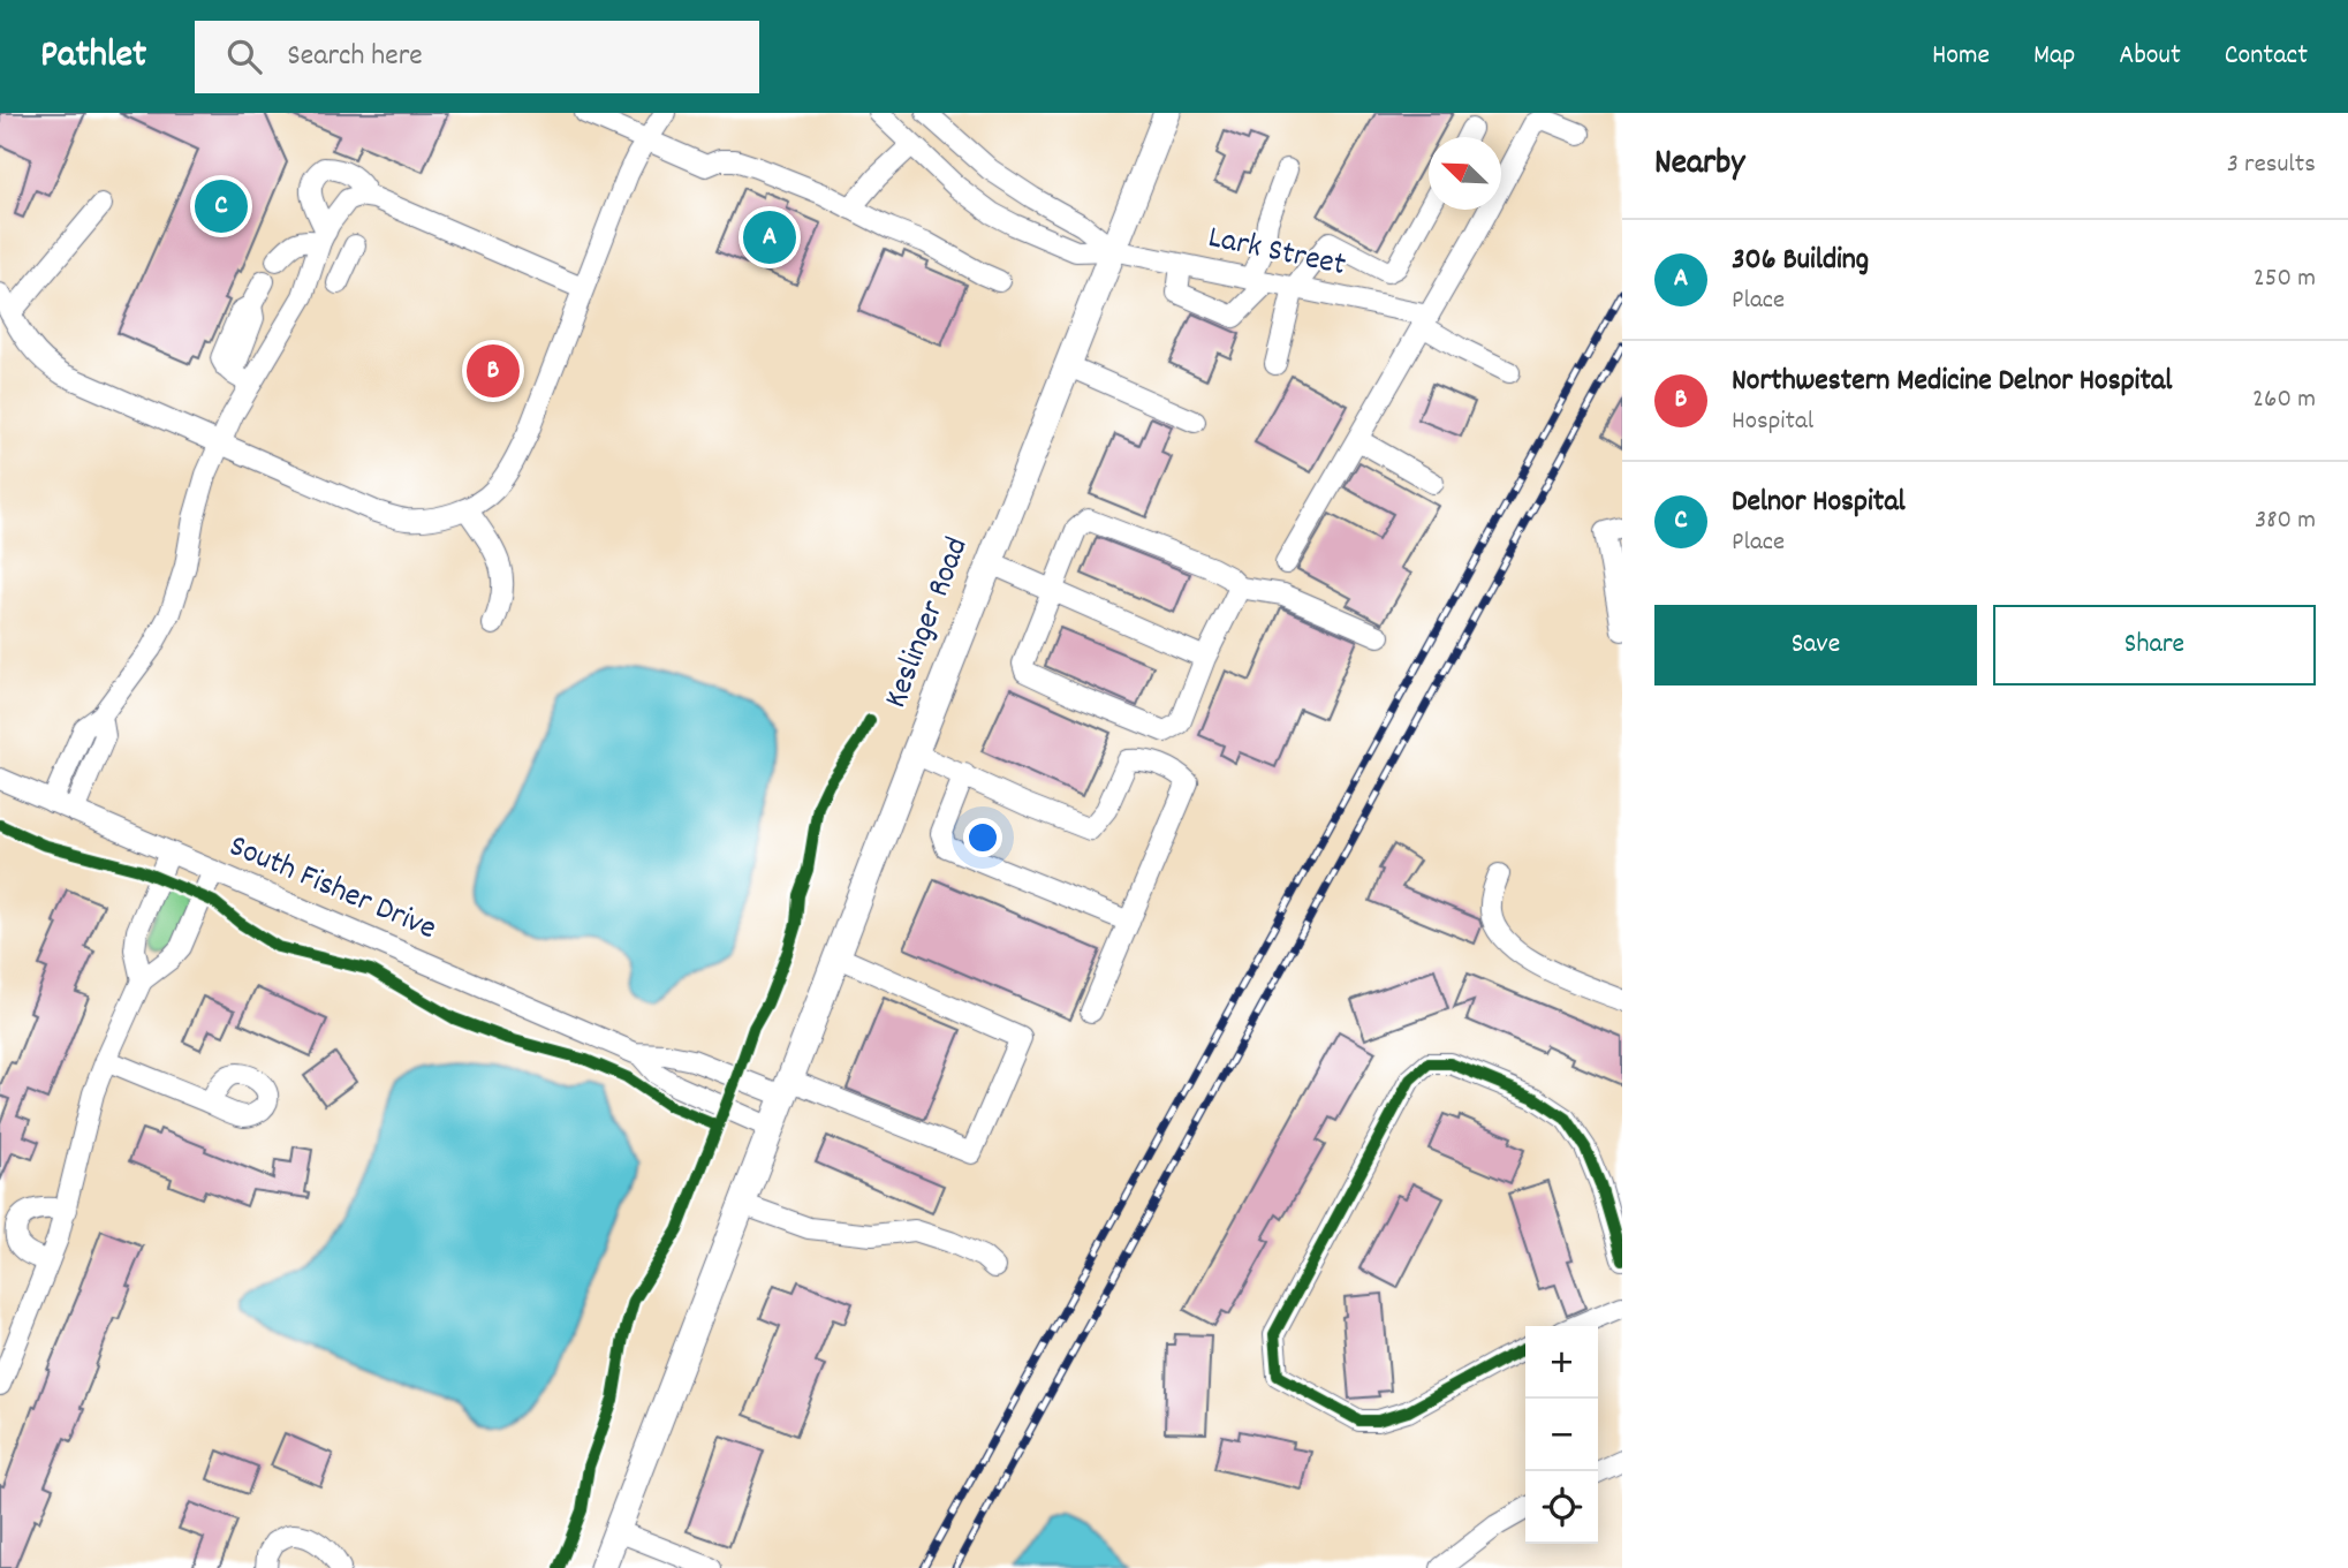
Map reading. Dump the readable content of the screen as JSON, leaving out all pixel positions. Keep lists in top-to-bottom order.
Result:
{
  "streets": {
    "main road": ["Keslinger Road"],
    "street": ["Lark Street", "South Fisher Drive"]
  },
  "crossings": [
    ["Lark Street", "Keslinger Road"],
    ["Keslinger Road", "South Fisher Drive"]
  ],
  "north": "top left",
  "page": {
    "header": "Pathlet",
    "search": "Search here",
    "nav": [
      "Home",
      "Map",
      "About",
      "Contact"
    ],
    "heading": ["Nearby", "3 results"],
    "pins": ["C", "A", "B"],
    "list": [
      {
        "mark": "A",
        "name": "306 Building",
        "note": "Place",
        "value": "250 m"
      },
      {
        "mark": "B",
        "name": "Northwestern Medicine Delnor Hospital",
        "note": "Hospital",
        "value": "260 m"
      },
      {
        "mark": "C",
        "name": "Delnor Hospital",
        "note": "Place",
        "value": "380 m"
      }
    ],
    "buttons": ["Save", "Share"],
    "map_buttons": ["+", "−"]
  }
}
